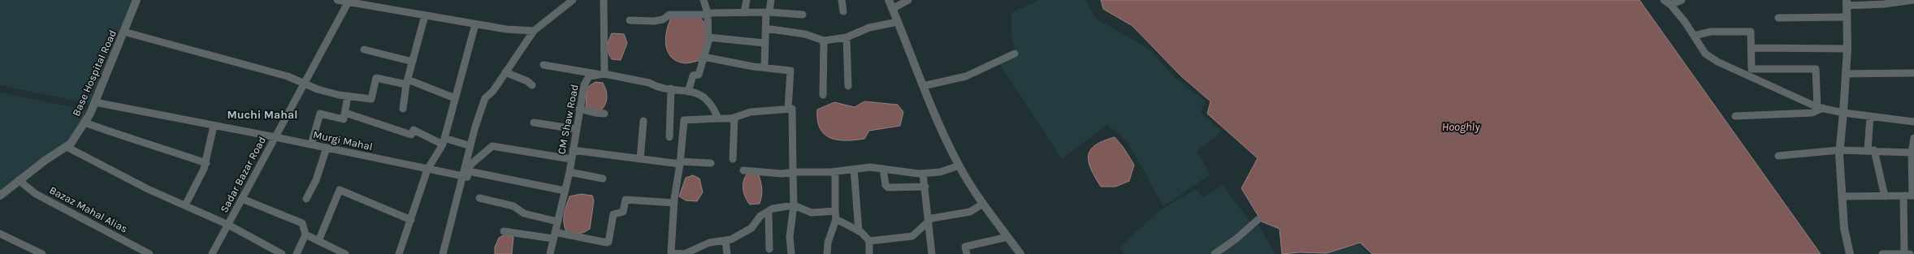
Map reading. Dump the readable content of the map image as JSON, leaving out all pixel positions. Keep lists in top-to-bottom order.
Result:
{
  "streets": {
    "street": [
      "Base Hospital Road",
      "CM Shaw Road",
      "Murgi Mahal",
      "Sadar Bazar Road",
      "Bazaz Mahal Alias"
    ]
  },
  "crossings": [
    ["Base Hospital Road", "Murgi Mahal"],
    ["Base Hospital Road", "Bazaz Mahal Alias"],
    ["Murgi Mahal", "Sadar Bazar Road"]
  ],
  "districts": ["Muchi Mahal"],
  "water": ["Hooghly"]
}
